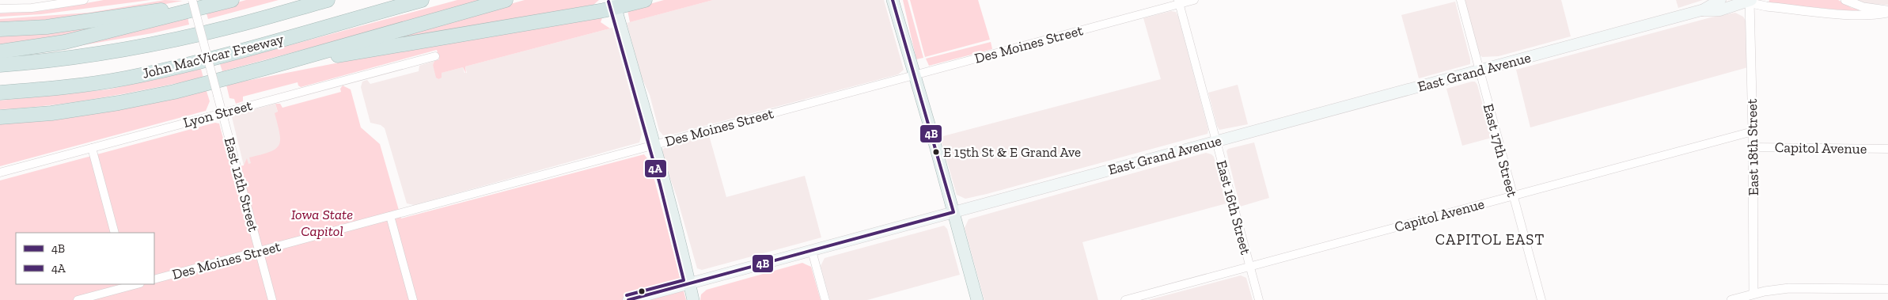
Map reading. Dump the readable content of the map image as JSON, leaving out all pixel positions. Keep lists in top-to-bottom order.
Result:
{
  "streets": {
    "highway": ["John MacVicar Freeway"],
    "main road": ["East Grand Avenue"],
    "street": [
      "Des Moines Street",
      "Lyon Street",
      "East 18th Street",
      "Capitol Avenue",
      "East 17th Street",
      "East 12th Street",
      "East 16th Street"
    ]
  },
  "crossings": [
    ["Des Moines Street", "East 12th Street"],
    ["Des Moines Street", "East 16th Street"],
    ["East Grand Avenue", "East 18th Street"],
    ["East Grand Avenue", "East 17th Street"],
    ["East Grand Avenue", "East 16th Street"],
    ["Lyon Street", "East 12th Street"],
    ["East 18th Street", "Capitol Avenue"],
    ["Capitol Avenue", "East 17th Street"],
    ["Capitol Avenue", "East 16th Street"]
  ],
  "districts": ["CAPITOL EAST"],
  "parks": ["Iowa State Capitol"],
  "places": ["E 15th St & E Grand Ave"],
  "lines": ["transit line 4B", "transit line 4A"],
  "legend": ["4B", "4A"]
}
